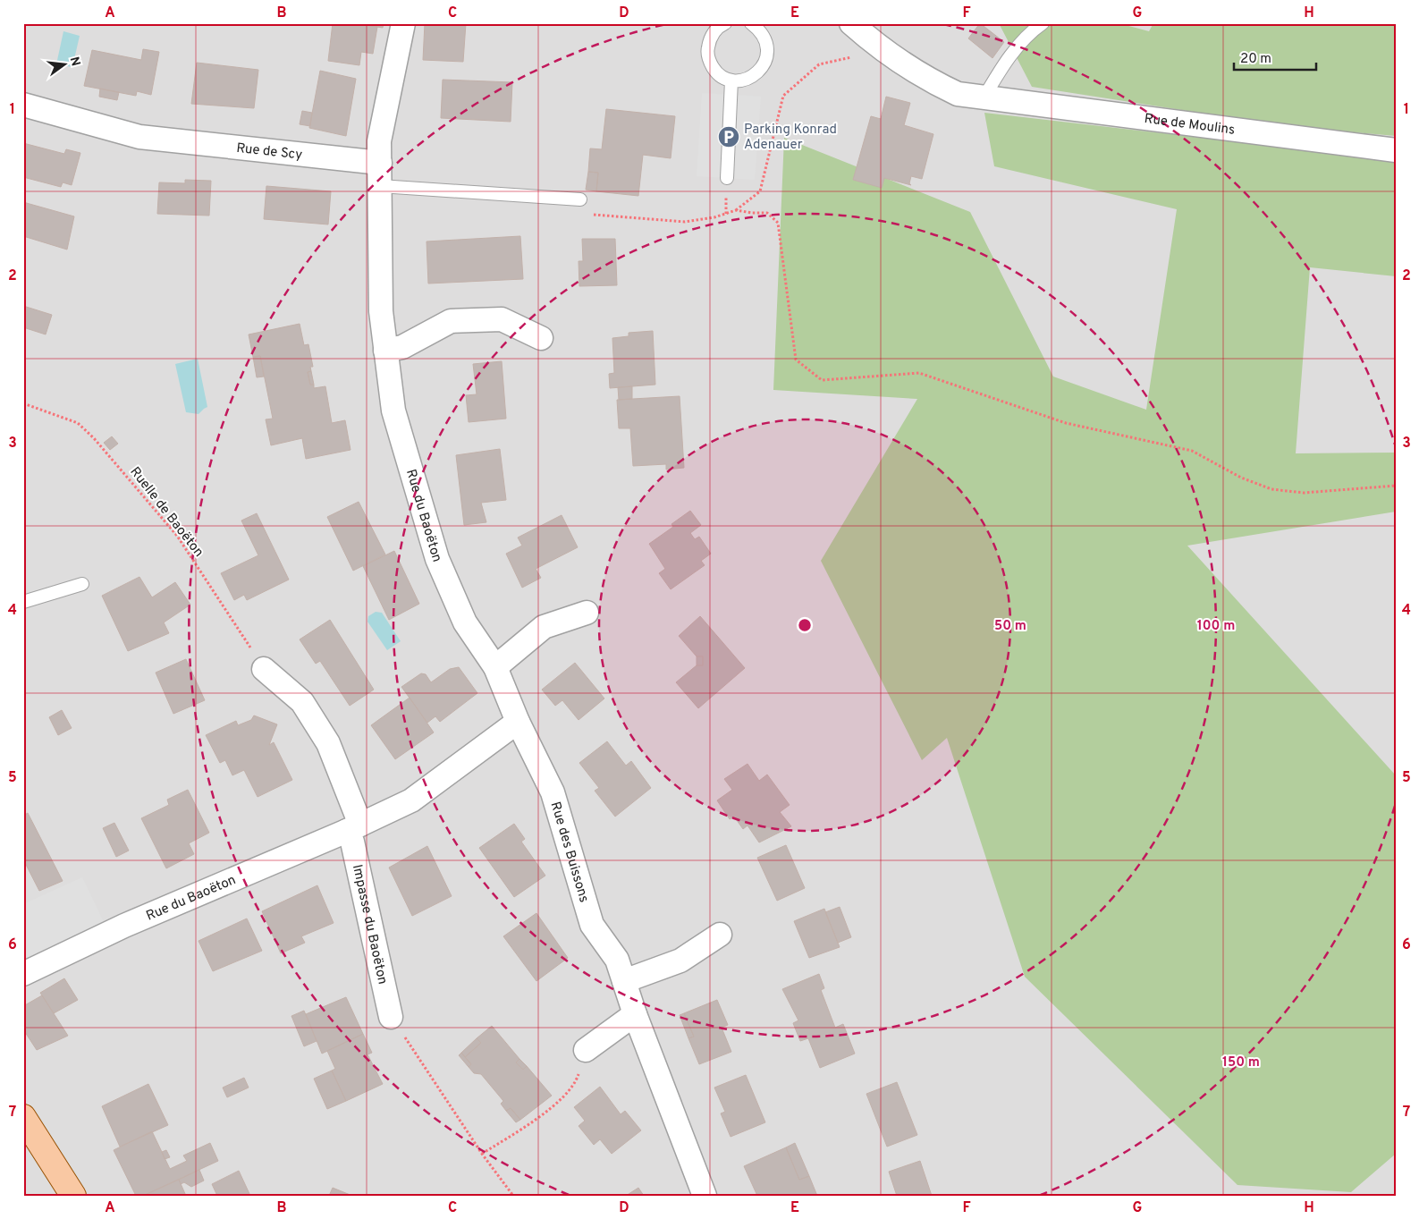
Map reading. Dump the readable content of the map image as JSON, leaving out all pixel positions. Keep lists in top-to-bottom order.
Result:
{
  "streets": {
    "street": [
      "Rue de Moulins",
      "Rue de Scy",
      "Rue du Baoëton",
      "Rue des Buissons",
      "Impasse du Baoëton"
    ],
    "path": ["Ruelle de Baoëton"]
  },
  "crossings": [
    ["Rue de Scy", "Rue du Baoëton"],
    ["Rue du Baoëton", "Rue des Buissons"],
    ["Rue du Baoëton", "Impasse du Baoëton"]
  ],
  "places": {
    "parking": ["Parking Konrad Adenauer"]
  },
  "scale_bar": "20 m",
  "north": "right",
  "grid": {
    "columns": [
      "A",
      "B",
      "C",
      "D",
      "E",
      "F",
      "G",
      "H"
    ],
    "rows": [
      "1",
      "2",
      "3",
      "4",
      "5",
      "6",
      "7"
    ]
  },
  "rings": ["50 m", "100 m", "150 m"]
}
